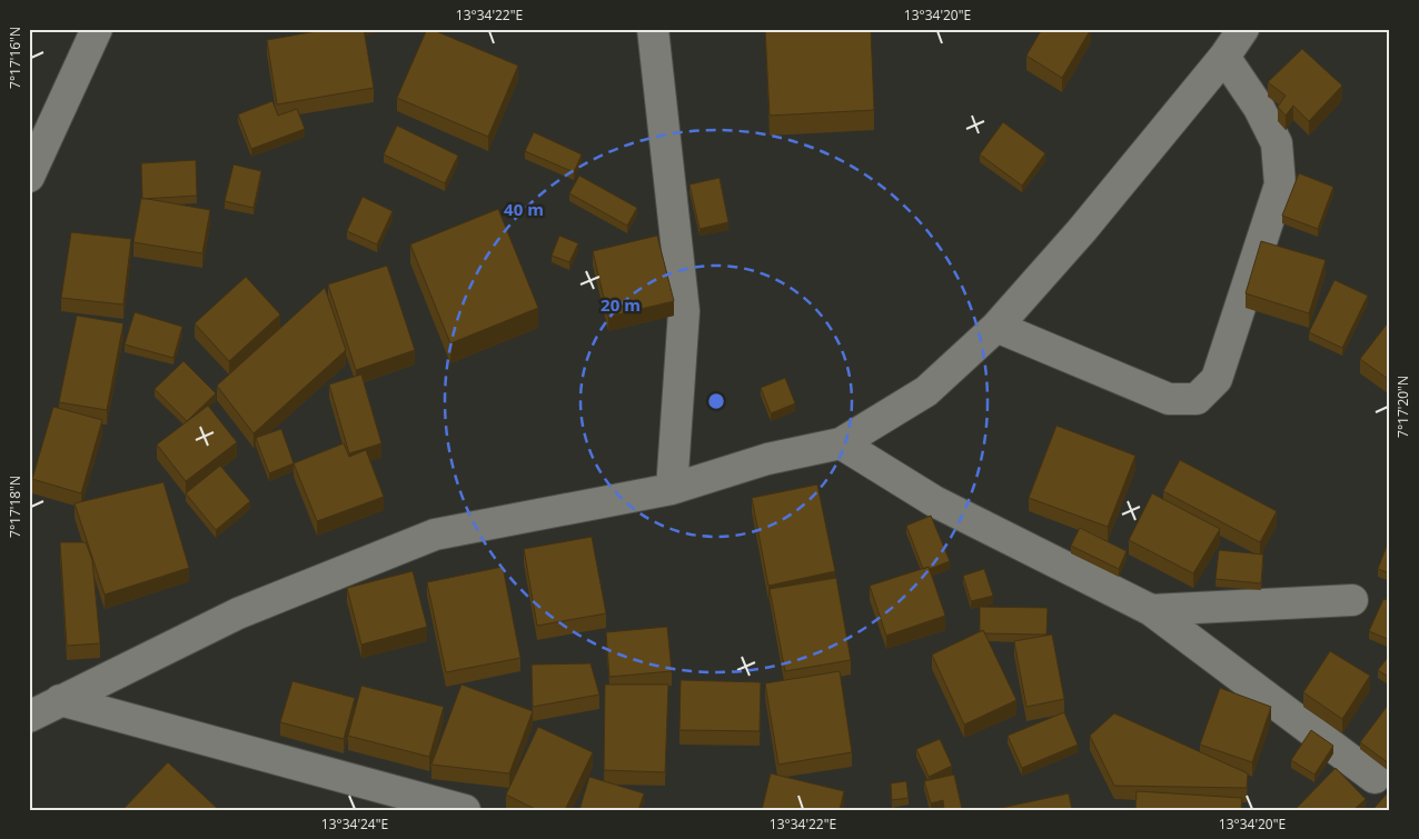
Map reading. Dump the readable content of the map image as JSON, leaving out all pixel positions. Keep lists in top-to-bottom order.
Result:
{
  "coordinates": [
    "13°34'22\"E",
    "13°34'20\"E",
    "7°17'16\"N",
    "7°17'20\"N",
    "7°17'18\"N",
    "13°34'24\"E"
  ],
  "rings": ["40 m", "20 m"]
}
